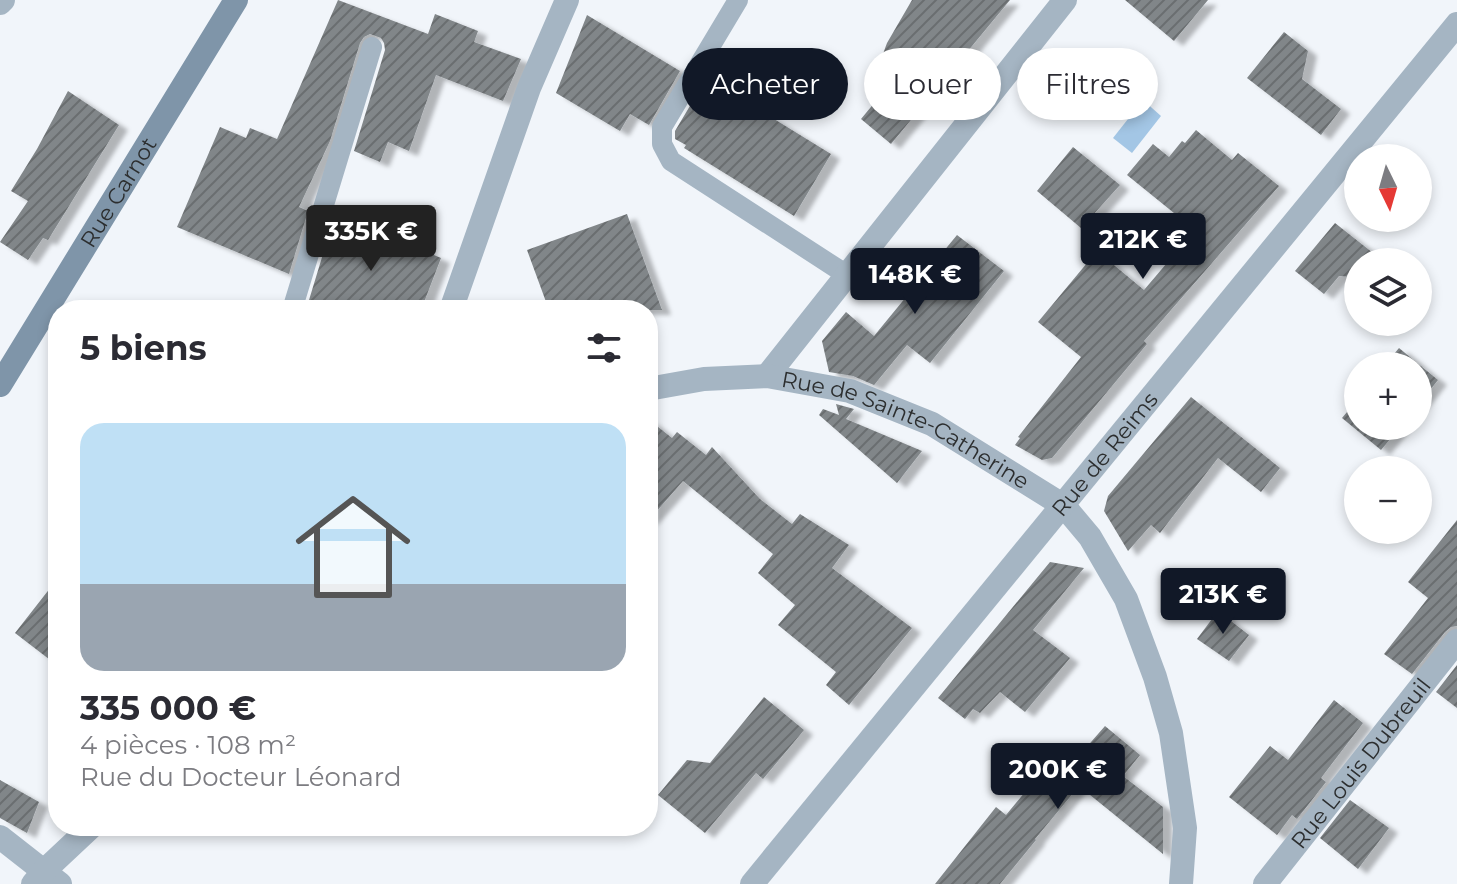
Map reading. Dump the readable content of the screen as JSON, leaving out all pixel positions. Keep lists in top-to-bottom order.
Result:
{
  "streets": {
    "street": [
      "Rue Carnot",
      "Rue de Sainte-Catherine",
      "Rue de Reims",
      "Rue Louis Dubreuil"
    ]
  },
  "crossings": [
    ["Rue de Sainte-Catherine", "Rue de Reims"]
  ],
  "north": "bottom",
  "page": {
    "chip": ["Acheter", "Louer", "Filtres"],
    "map_buttons": ["+", "−"],
    "price": [
      "335K €",
      "212K €",
      "148K €",
      "213K €",
      "200K €"
    ],
    "heading": "5 biens",
    "list": [
      {
        "name": "335 000 €",
        "note": "4 pièces · 108 m² · Rue du Docteur Léonard"
      }
    ]
  }
}
